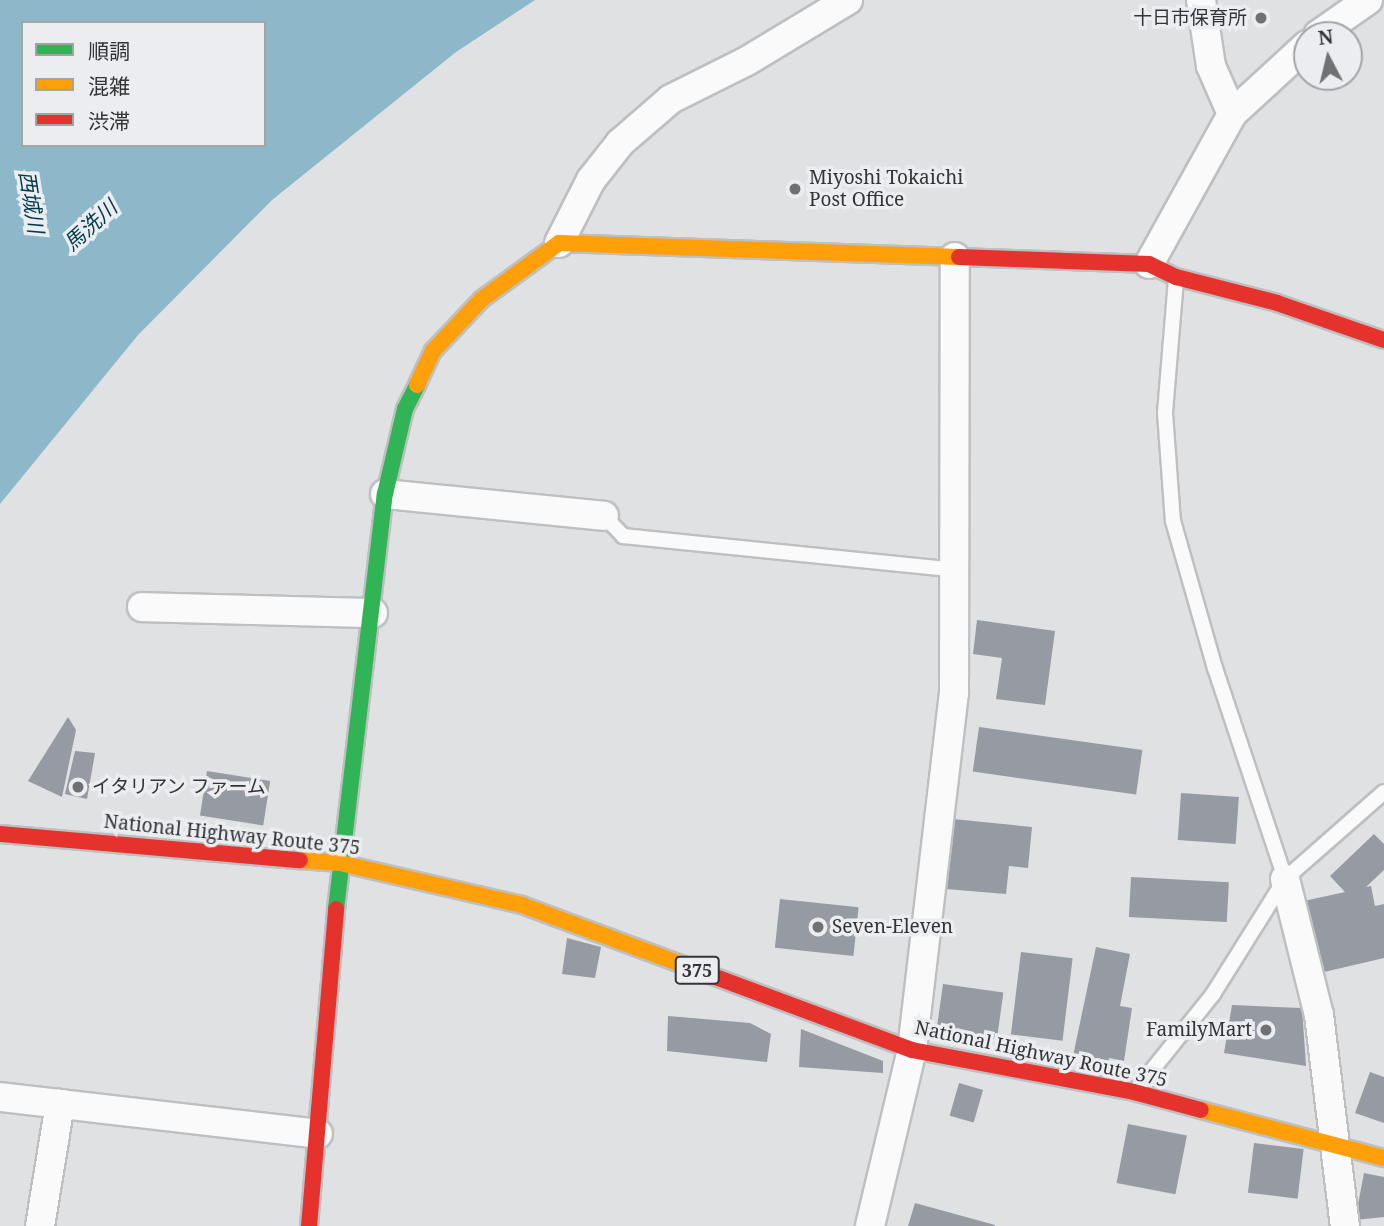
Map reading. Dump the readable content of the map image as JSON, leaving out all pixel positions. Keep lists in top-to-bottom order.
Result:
{
  "streets": {
    "main road": ["National Highway Route 375", "375"]
  },
  "water": ["西城川", "馬洗川"],
  "places": [
    "十日市保育所",
    "Miyoshi Tokaichi Post Office",
    "イタリアン ファーム",
    "Seven-Eleven",
    "FamilyMart"
  ],
  "legend": ["順調", "混雑", "渋滞"],
  "north": "top"
}
